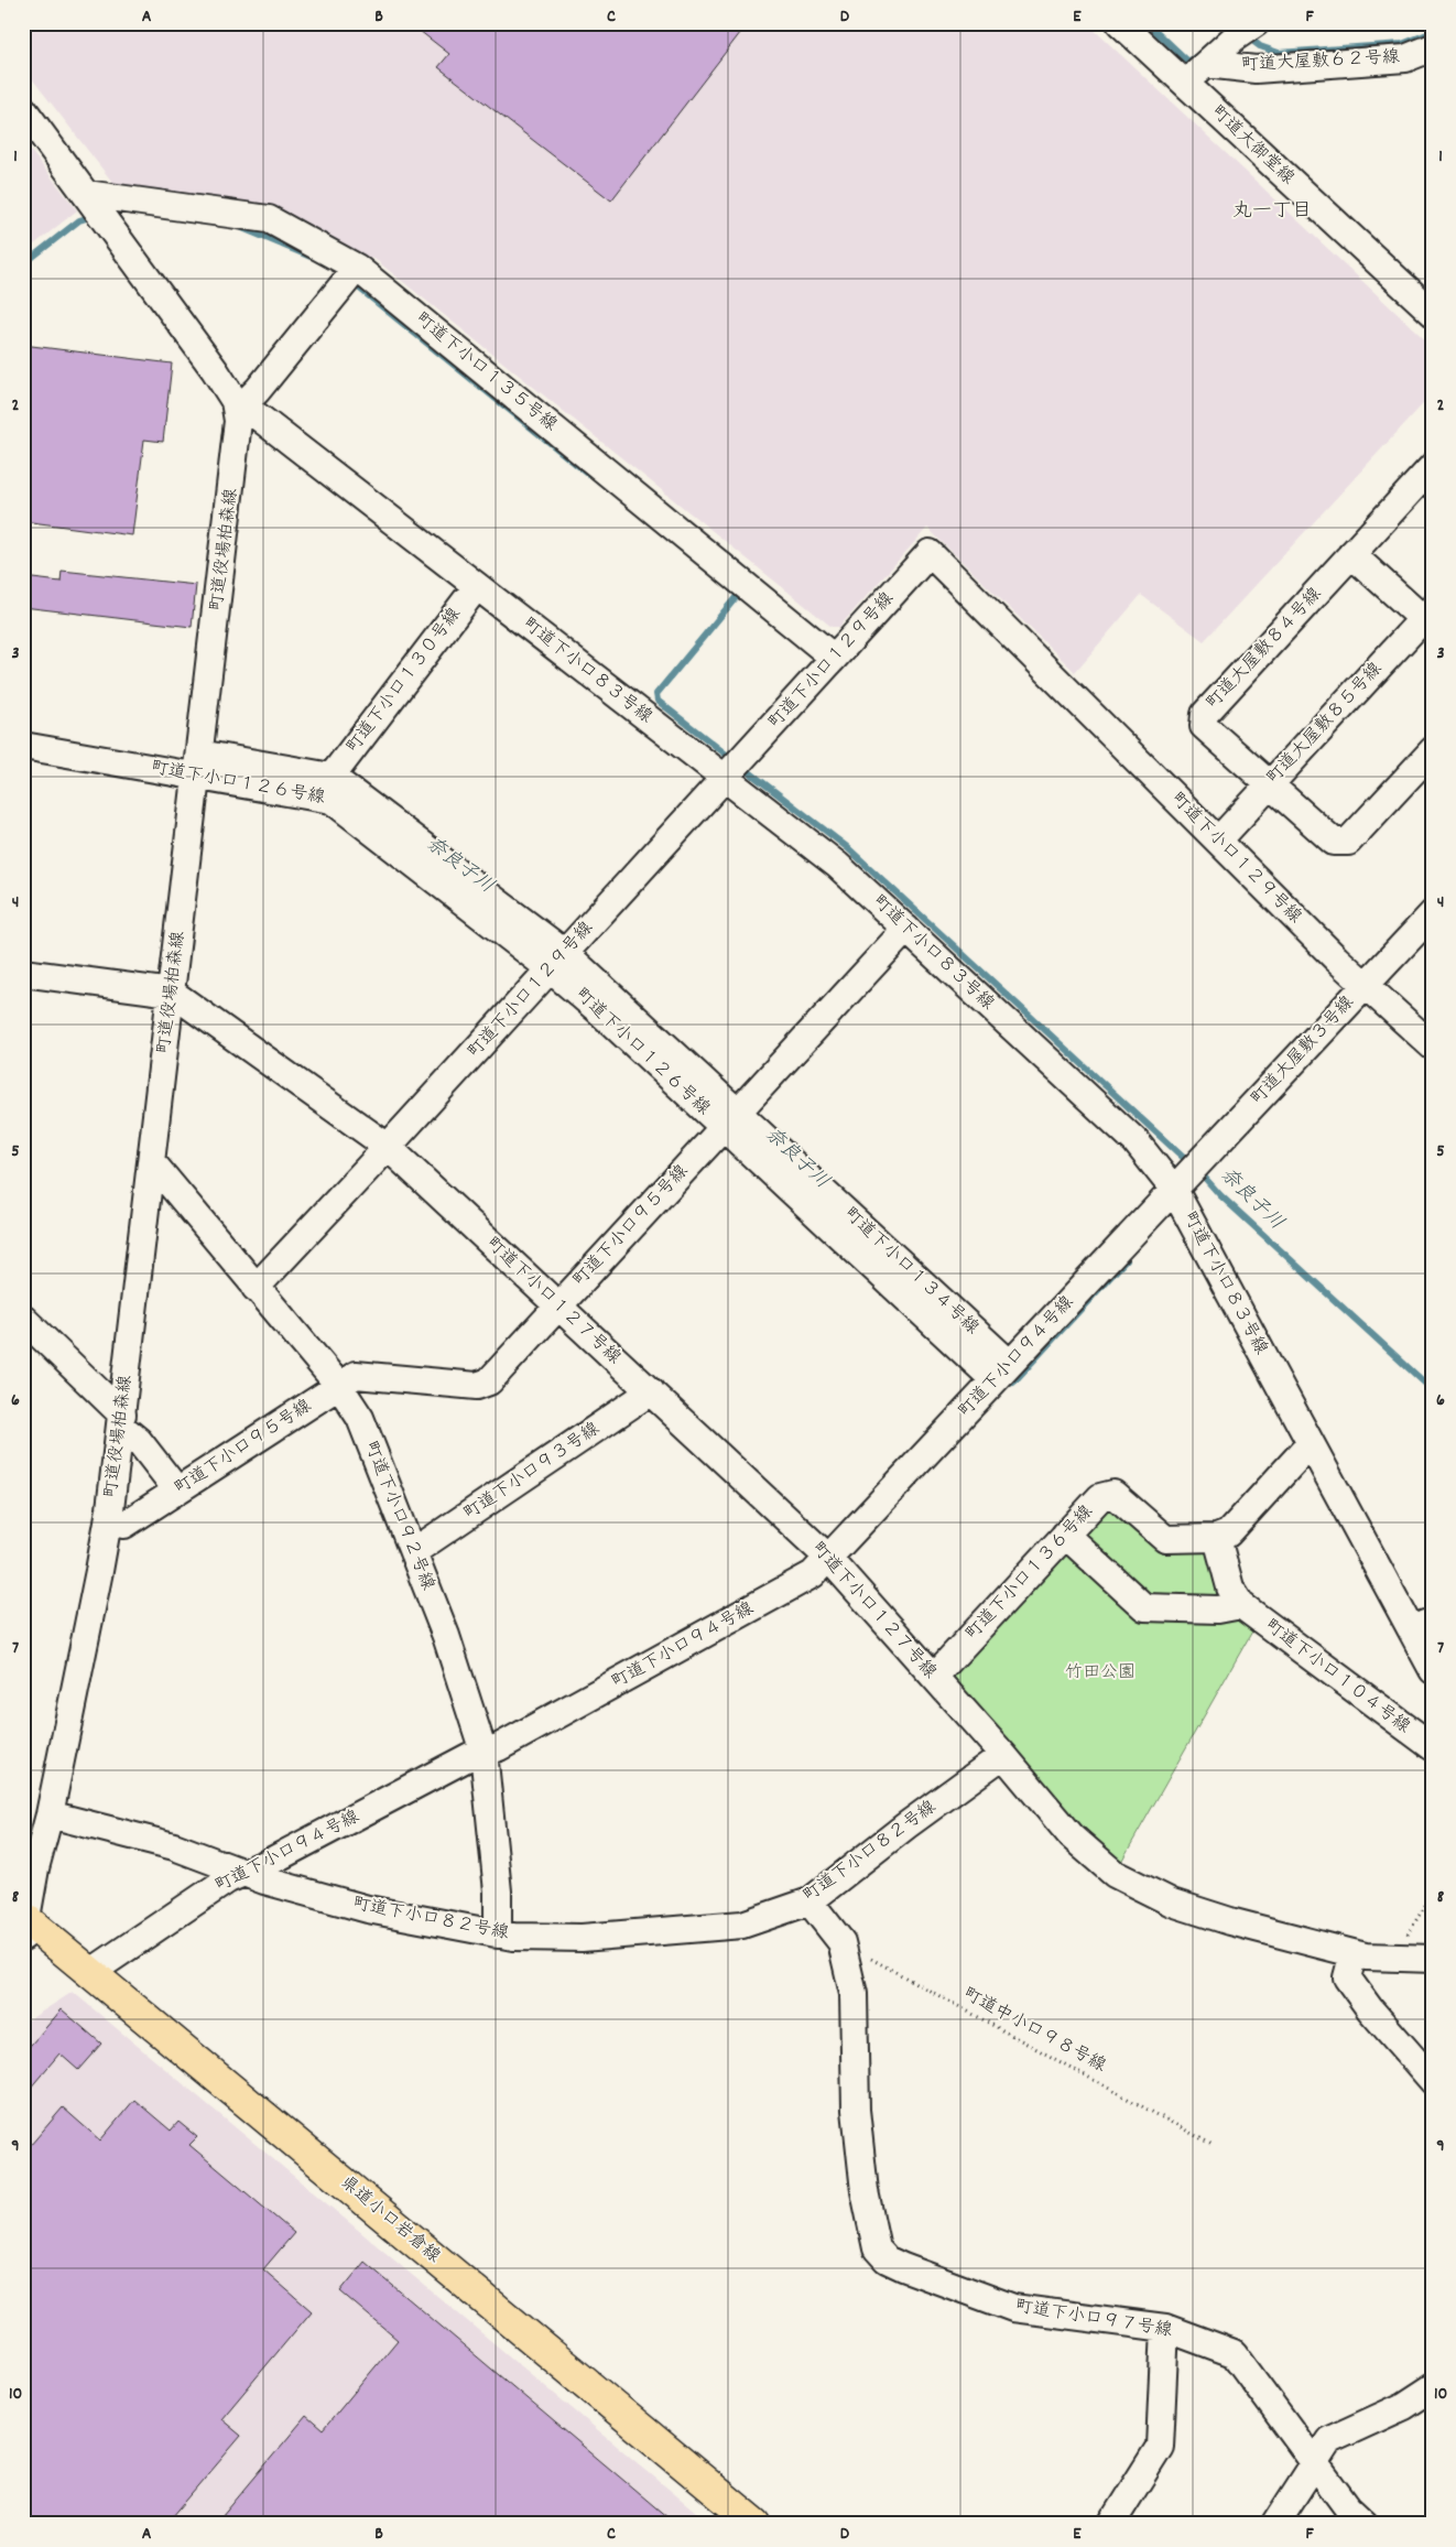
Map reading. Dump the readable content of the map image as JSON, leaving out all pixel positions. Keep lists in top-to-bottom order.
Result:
{
  "streets": {
    "main road": ["県道小口岩倉線"],
    "street": [
      "町道大屋敷６２号線",
      "町道大御堂線",
      "町道下小口１３５号線",
      "町道役場柏森線",
      "町道大屋敷８４号線",
      "町道下小口１２９号線",
      "町道下小口８３号線",
      "町道下小口１３０号線",
      "町道大屋敷８５号線",
      "町道下小口１２６号線",
      "町道大屋敷３号線",
      "町道下小口９５号線",
      "町道下小口１２７号線",
      "町道下小口９４号線",
      "町道下小口９３号線",
      "町道下小口９２号線",
      "町道下小口１３６号線",
      "町道下小口１０４号線",
      "町道下小口８２号線",
      "町道下小口９７号線"
    ],
    "path": ["町道中小口９８号線"]
  },
  "crossings": [
    ["町道下小口１３５号線", "町道役場柏森線"],
    ["町道下小口１３５号線", "町道下小口１２９号線"],
    ["町道役場柏森線", "町道下小口８３号線"],
    ["町道役場柏森線", "町道下小口１２６号線"],
    ["町道役場柏森線", "町道下小口９５号線"],
    ["町道役場柏森線", "町道下小口１２７号線"],
    ["町道役場柏森線", "町道下小口９２号線"],
    ["町道役場柏森線", "町道下小口８２号線"],
    ["町道役場柏森線", "県道小口岩倉線"],
    ["町道大屋敷８４号線", "町道大屋敷８５号線"],
    ["町道下小口１２９号線", "町道下小口８３号線"],
    ["町道下小口１２９号線", "町道大屋敷８５号線"],
    ["町道下小口１２９号線", "町道下小口１２６号線"],
    ["町道下小口１２９号線", "町道大屋敷３号線"],
    ["町道下小口１２９号線", "町道下小口１２７号線"],
    ["町道下小口１２９号線", "町道下小口９２号線"],
    ["町道下小口８３号線", "町道下小口１３０号線"],
    ["町道下小口８３号線", "町道大屋敷３号線"],
    ["町道下小口８３号線", "町道下小口９５号線"],
    ["町道下小口８３号線", "町道下小口９４号線"],
    ["町道下小口１２６号線", "町道下小口９５号線"],
    ["町道下小口１２６号線", "町道下小口９４号線"],
    ["町道大屋敷３号線", "町道下小口９４号線"],
    ["町道下小口９５号線", "町道下小口１２７号線"],
    ["町道下小口９５号線", "町道下小口９２号線"],
    ["町道下小口１２７号線", "町道下小口９４号線"],
    ["町道下小口１２７号線", "町道下小口９３号線"],
    ["町道下小口１２７号線", "町道下小口１３６号線"],
    ["町道下小口１２７号線", "町道下小口８２号線"],
    ["町道下小口９４号線", "町道下小口９２号線"],
    ["町道下小口９４号線", "町道下小口８２号線"],
    ["町道下小口９４号線", "県道小口岩倉線"],
    ["町道下小口９３号線", "町道下小口９２号線"],
    ["町道下小口９２号線", "町道下小口８２号線"],
    ["町道下小口８２号線", "町道下小口９７号線"],
    ["町道中小口９８号線", "町道下小口９７号線"]
  ],
  "districts": ["丸一丁目"],
  "water": ["奈良子川"],
  "parks": ["竹田公園"],
  "grid": {
    "columns": [
      "A",
      "B",
      "C",
      "D",
      "E",
      "F"
    ],
    "rows": [
      "1",
      "2",
      "3",
      "4",
      "5",
      "6",
      "7",
      "8",
      "9",
      "10"
    ]
  }
}
